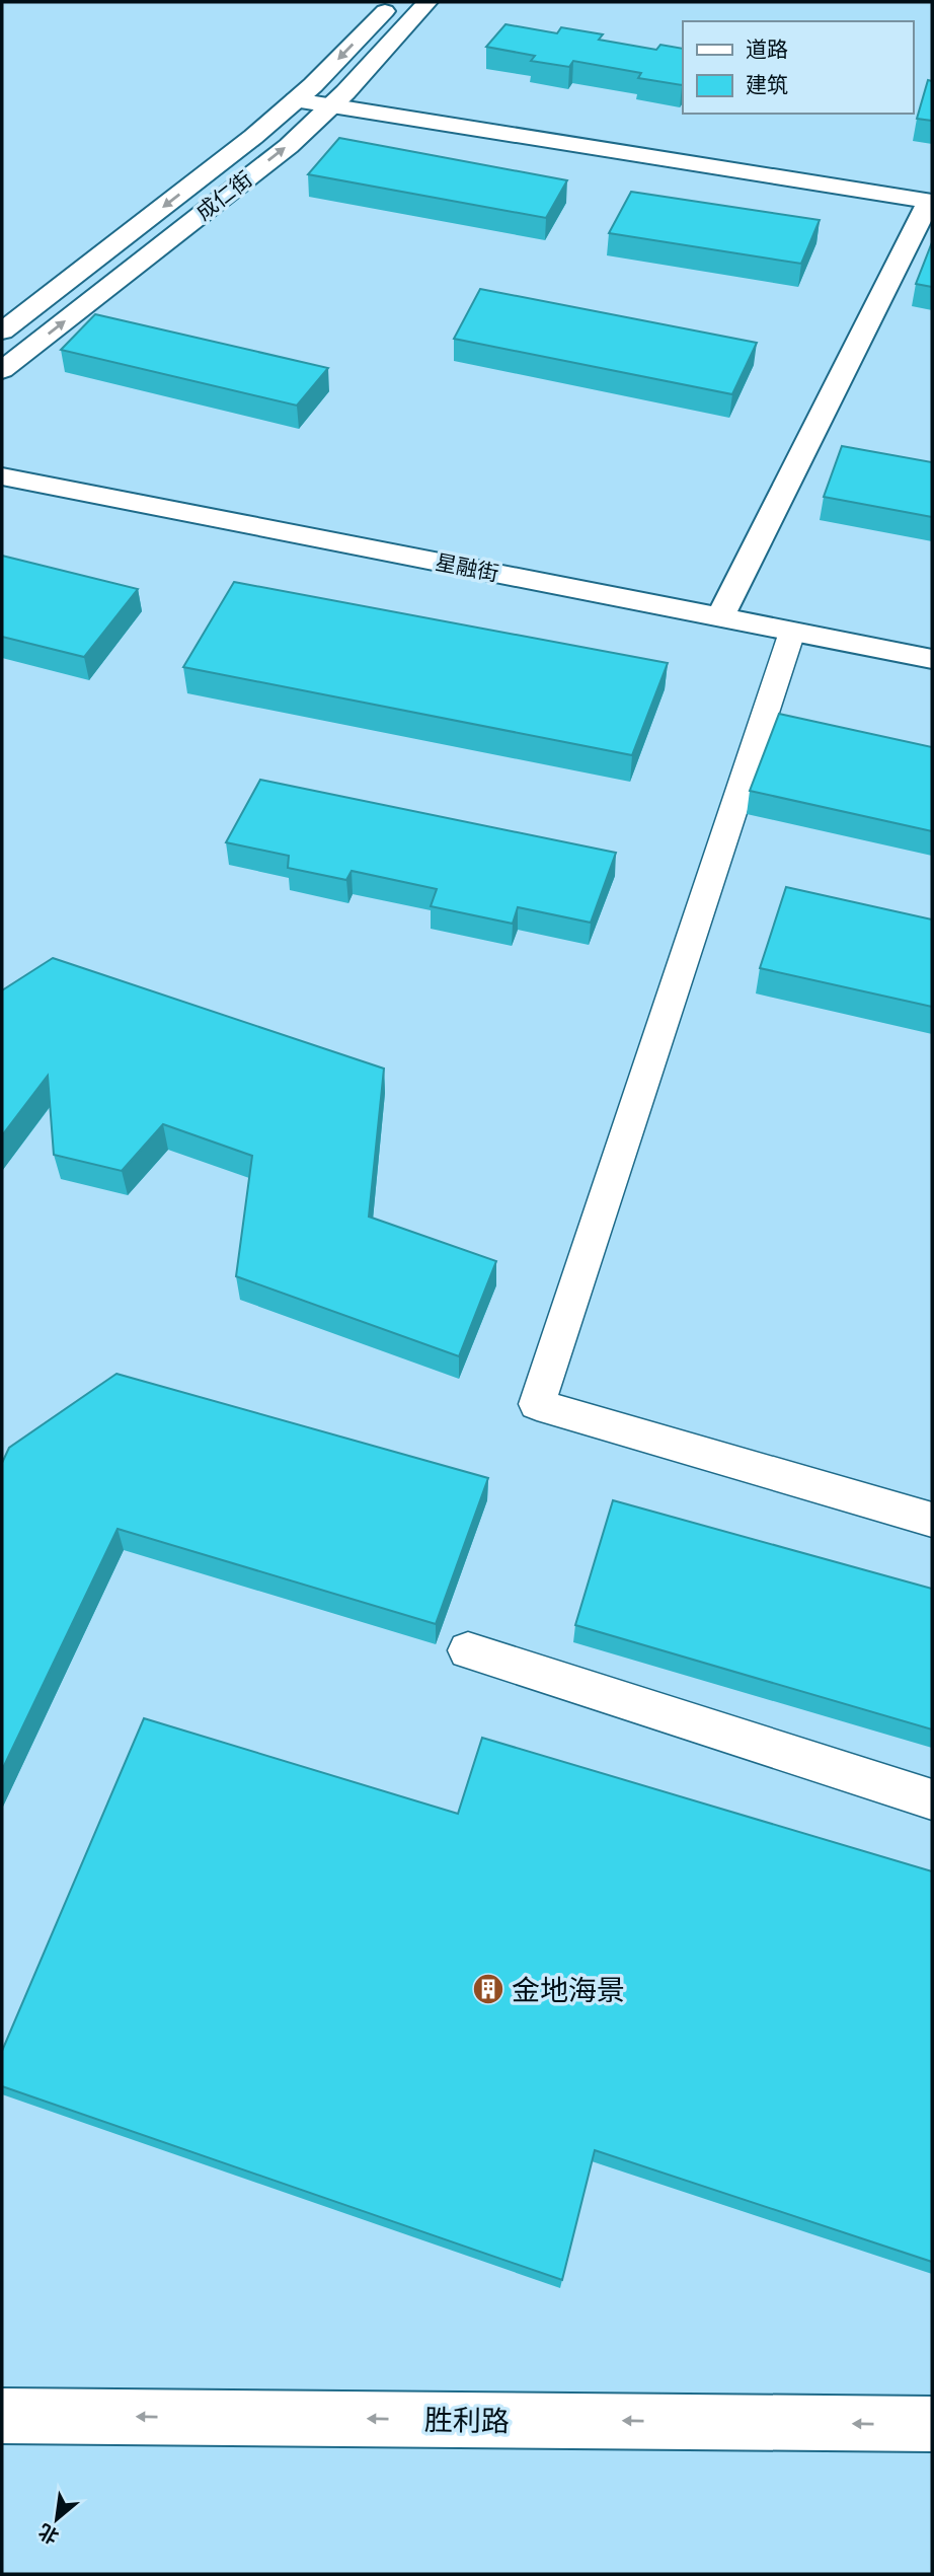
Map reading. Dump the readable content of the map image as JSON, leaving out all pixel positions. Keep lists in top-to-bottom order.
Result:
{
  "streets": {
    "street": ["成仁街", "星融街", "胜利路"]
  },
  "one_way": ["胜利路"],
  "places": {
    "building": ["金地海景"]
  },
  "legend": ["道路", "建筑"],
  "north": "bottom left"
}
